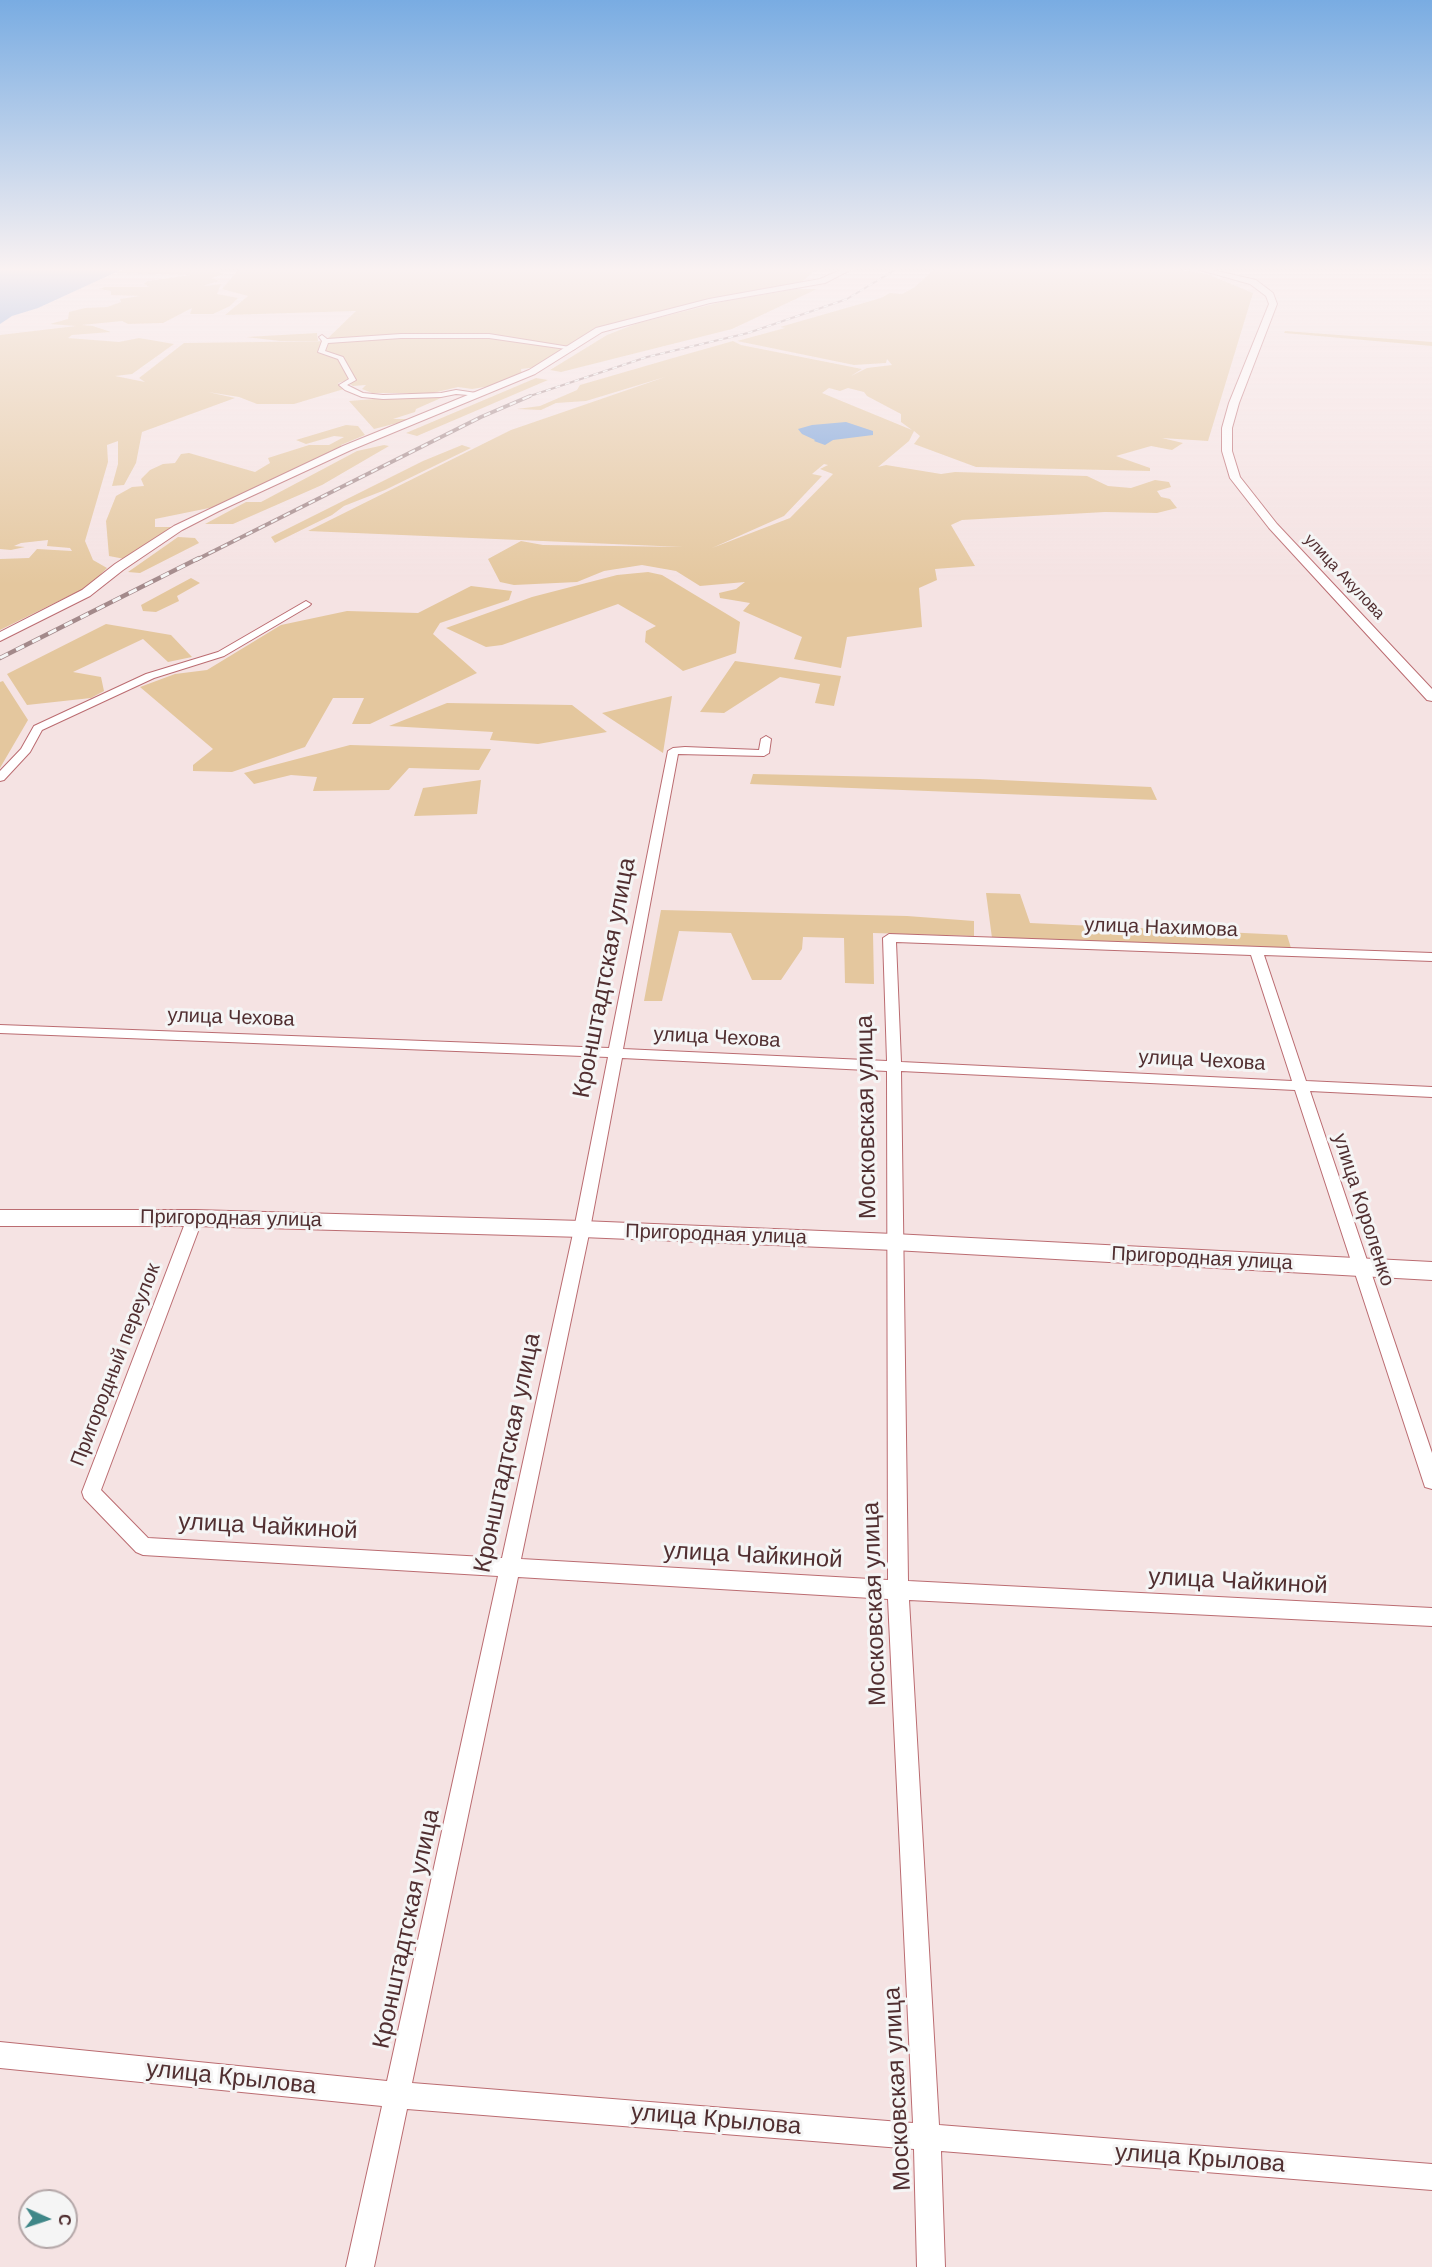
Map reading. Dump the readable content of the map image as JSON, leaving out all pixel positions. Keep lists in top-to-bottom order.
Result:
{
  "streets": {
    "main road": ["улица Акулова", "Пригородная улица"],
    "street": [
      "улица Нахимова",
      "Кронштадтская улица",
      "улица Чехова",
      "Московская улица",
      "улица Короленко",
      "Пригородный переулок",
      "улица Чайкиной",
      "улица Крылова"
    ]
  },
  "crossings": [
    ["улица Нахимова", "Московская улица"],
    ["улица Нахимова", "улица Короленко"],
    ["Кронштадтская улица", "улица Чехова"],
    ["Кронштадтская улица", "Пригородная улица"],
    ["Кронштадтская улица", "улица Чайкиной"],
    ["Кронштадтская улица", "улица Крылова"],
    ["улица Чехова", "Московская улица"],
    ["улица Чехова", "улица Короленко"],
    ["Московская улица", "Пригородная улица"],
    ["Московская улица", "улица Чайкиной"],
    ["Московская улица", "улица Крылова"],
    ["улица Короленко", "Пригородная улица"],
    ["Пригородная улица", "Пригородный переулок"],
    ["Пригородный переулок", "улица Чайкиной"]
  ],
  "north": "right"
}
